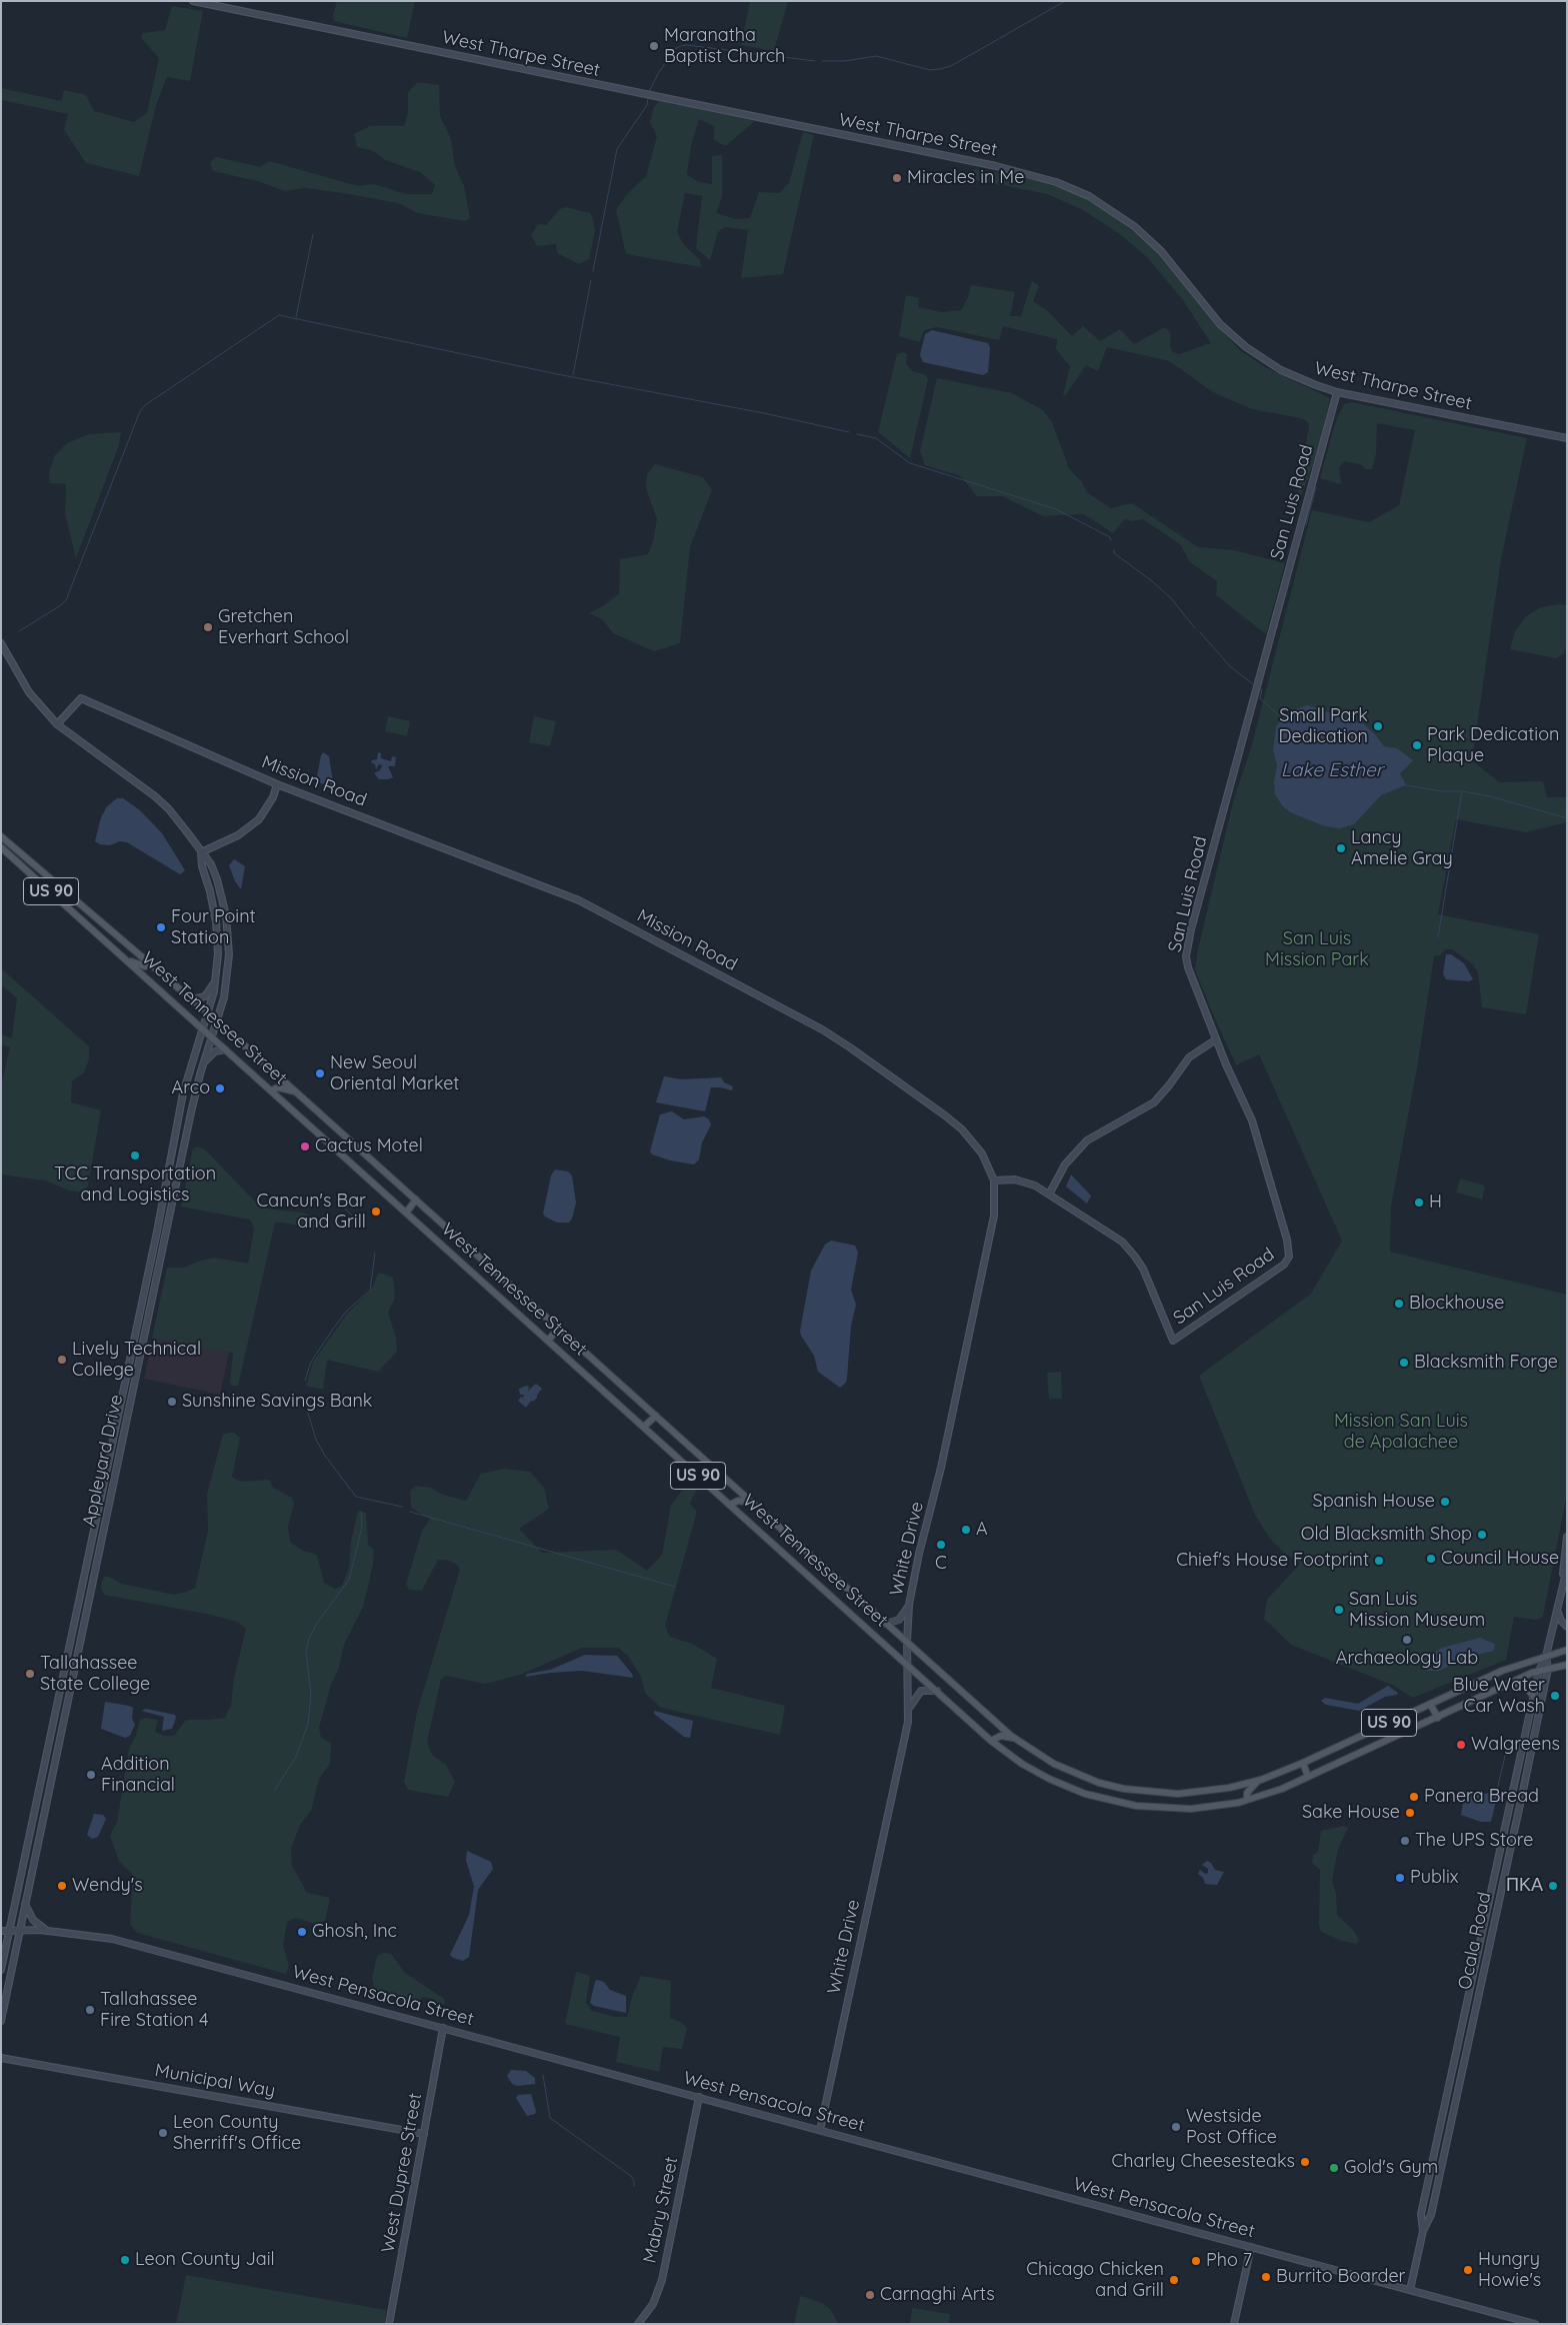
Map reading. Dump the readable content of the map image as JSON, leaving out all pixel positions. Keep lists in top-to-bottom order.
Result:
{
  "streets": {
    "main road": [
      "West Tharpe Street",
      "San Luis Road",
      "Mission Road",
      "US 90",
      "West Tennessee Street",
      "Appleyard Drive",
      "White Drive",
      "Ocala Road",
      "West Pensacola Street",
      "Municipal Way",
      "West Dupree Street",
      "Mabry Street"
    ]
  },
  "crossings": [
    ["West Tharpe Street", "San Luis Road"],
    ["Mission Road", "White Drive"],
    ["West Tennessee Street", "Appleyard Drive"],
    ["West Tennessee Street", "White Drive"],
    ["West Tennessee Street", "Ocala Road"],
    ["Appleyard Drive", "West Pensacola Street"],
    ["White Drive", "West Pensacola Street"],
    ["Ocala Road", "West Pensacola Street"],
    ["West Pensacola Street", "West Dupree Street"],
    ["West Pensacola Street", "Mabry Street"],
    ["Municipal Way", "West Dupree Street"]
  ],
  "water": ["Lake Esther"],
  "parks": ["San Luis Mission Park", "Mission San Luis de Apalachee"],
  "places": [
    "Maranatha Baptist Church",
    "Miracles in Me",
    "Gretchen Everhart School",
    "Small Park Dedication",
    "Park Dedication Plaque",
    "Lancy Amelie Gray",
    "Four Point Station",
    "New Seoul Oriental Market",
    "Arco",
    "Cactus Motel",
    "TCC Transportation and Logistics",
    "H",
    "Cancun's Bar and Grill",
    "Blockhouse",
    "Lively Technical College",
    "Blacksmith Forge",
    "Sunshine Savings Bank",
    "Spanish House",
    "A",
    "Old Blacksmith Shop",
    "C",
    "Council House",
    "Chief's House Footprint",
    "San Luis Mission Museum",
    "Archaeology Lab",
    "Tallahassee State College",
    "Blue Water Car Wash",
    "Walgreens",
    "Addition Financial",
    "Panera Bread",
    "Sake House",
    "The UPS Store",
    "Publix",
    "Wendy's",
    "ΠΚΑ",
    "Ghosh, Inc",
    "Tallahassee Fire Station 4",
    "Westside Post Office",
    "Leon County Sherriff's Office",
    "Charley Cheesesteaks",
    "Gold's Gym",
    "Leon County Jail",
    "Pho 7",
    "Hungry Howie's",
    "Burrito Boarder",
    "Chicago Chicken and Grill",
    "Carnaghi Arts"
  ]
}
